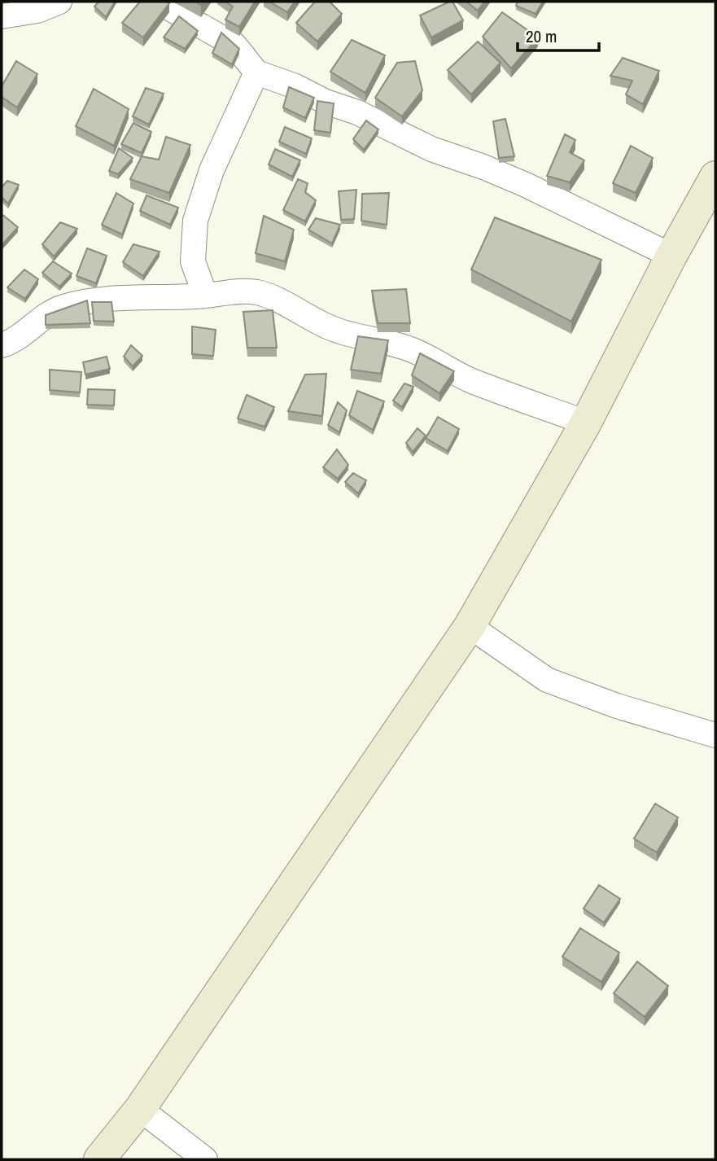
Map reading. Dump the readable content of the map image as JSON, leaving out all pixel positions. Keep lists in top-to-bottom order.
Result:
{
  "scale_bar": "20 m"
}
